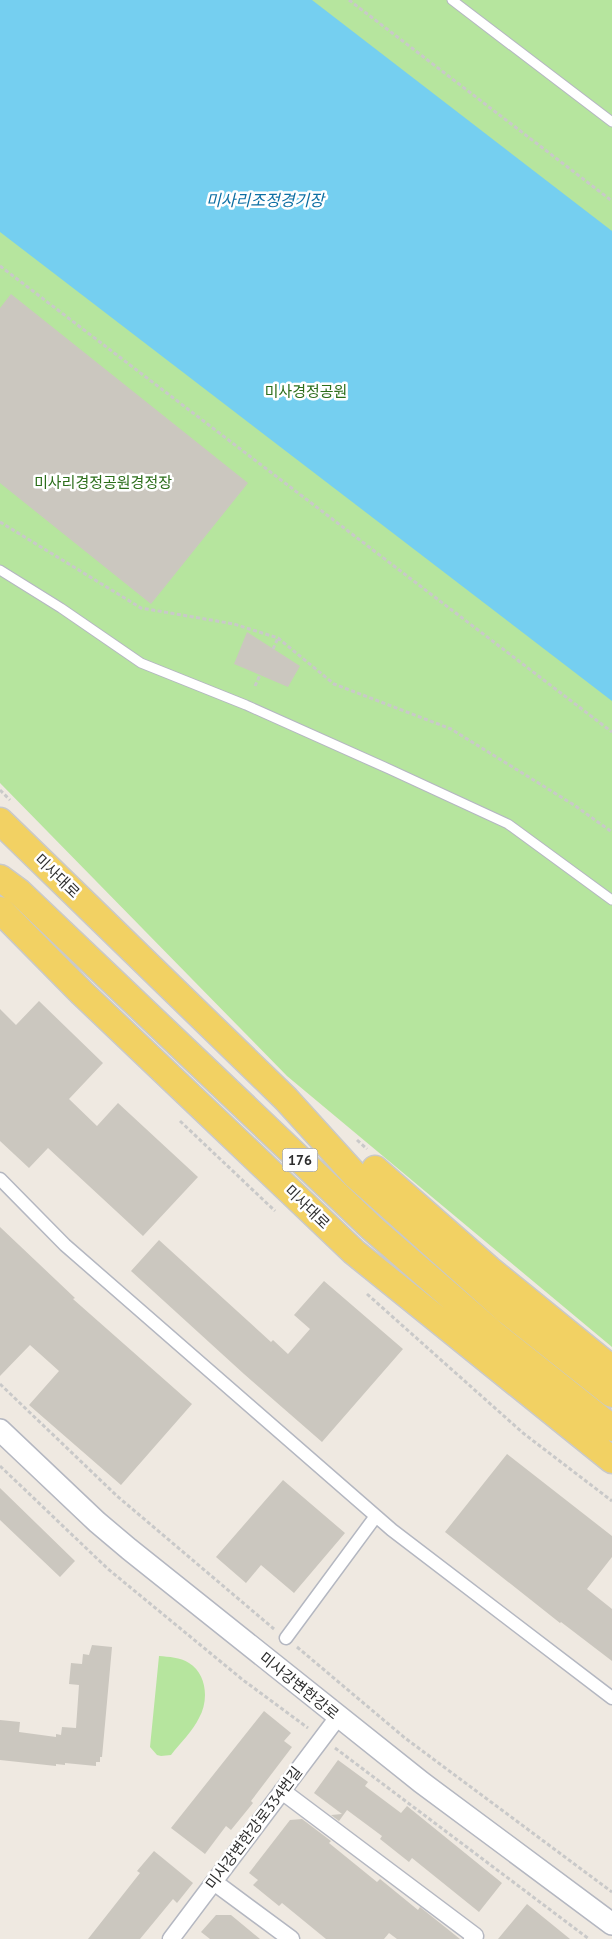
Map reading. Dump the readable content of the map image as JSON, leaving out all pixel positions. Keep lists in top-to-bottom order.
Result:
{
  "streets": {
    "main road": ["미사대로", "176"],
    "street": ["미사강변한강로", "미사강변한강로334번길"]
  },
  "crossings": [
    ["미사강변한강로", "미사강변한강로334번길"]
  ],
  "water": ["미사리조정경기장"],
  "parks": ["미사경정공원", "미사리경정공원경정장"]
}
